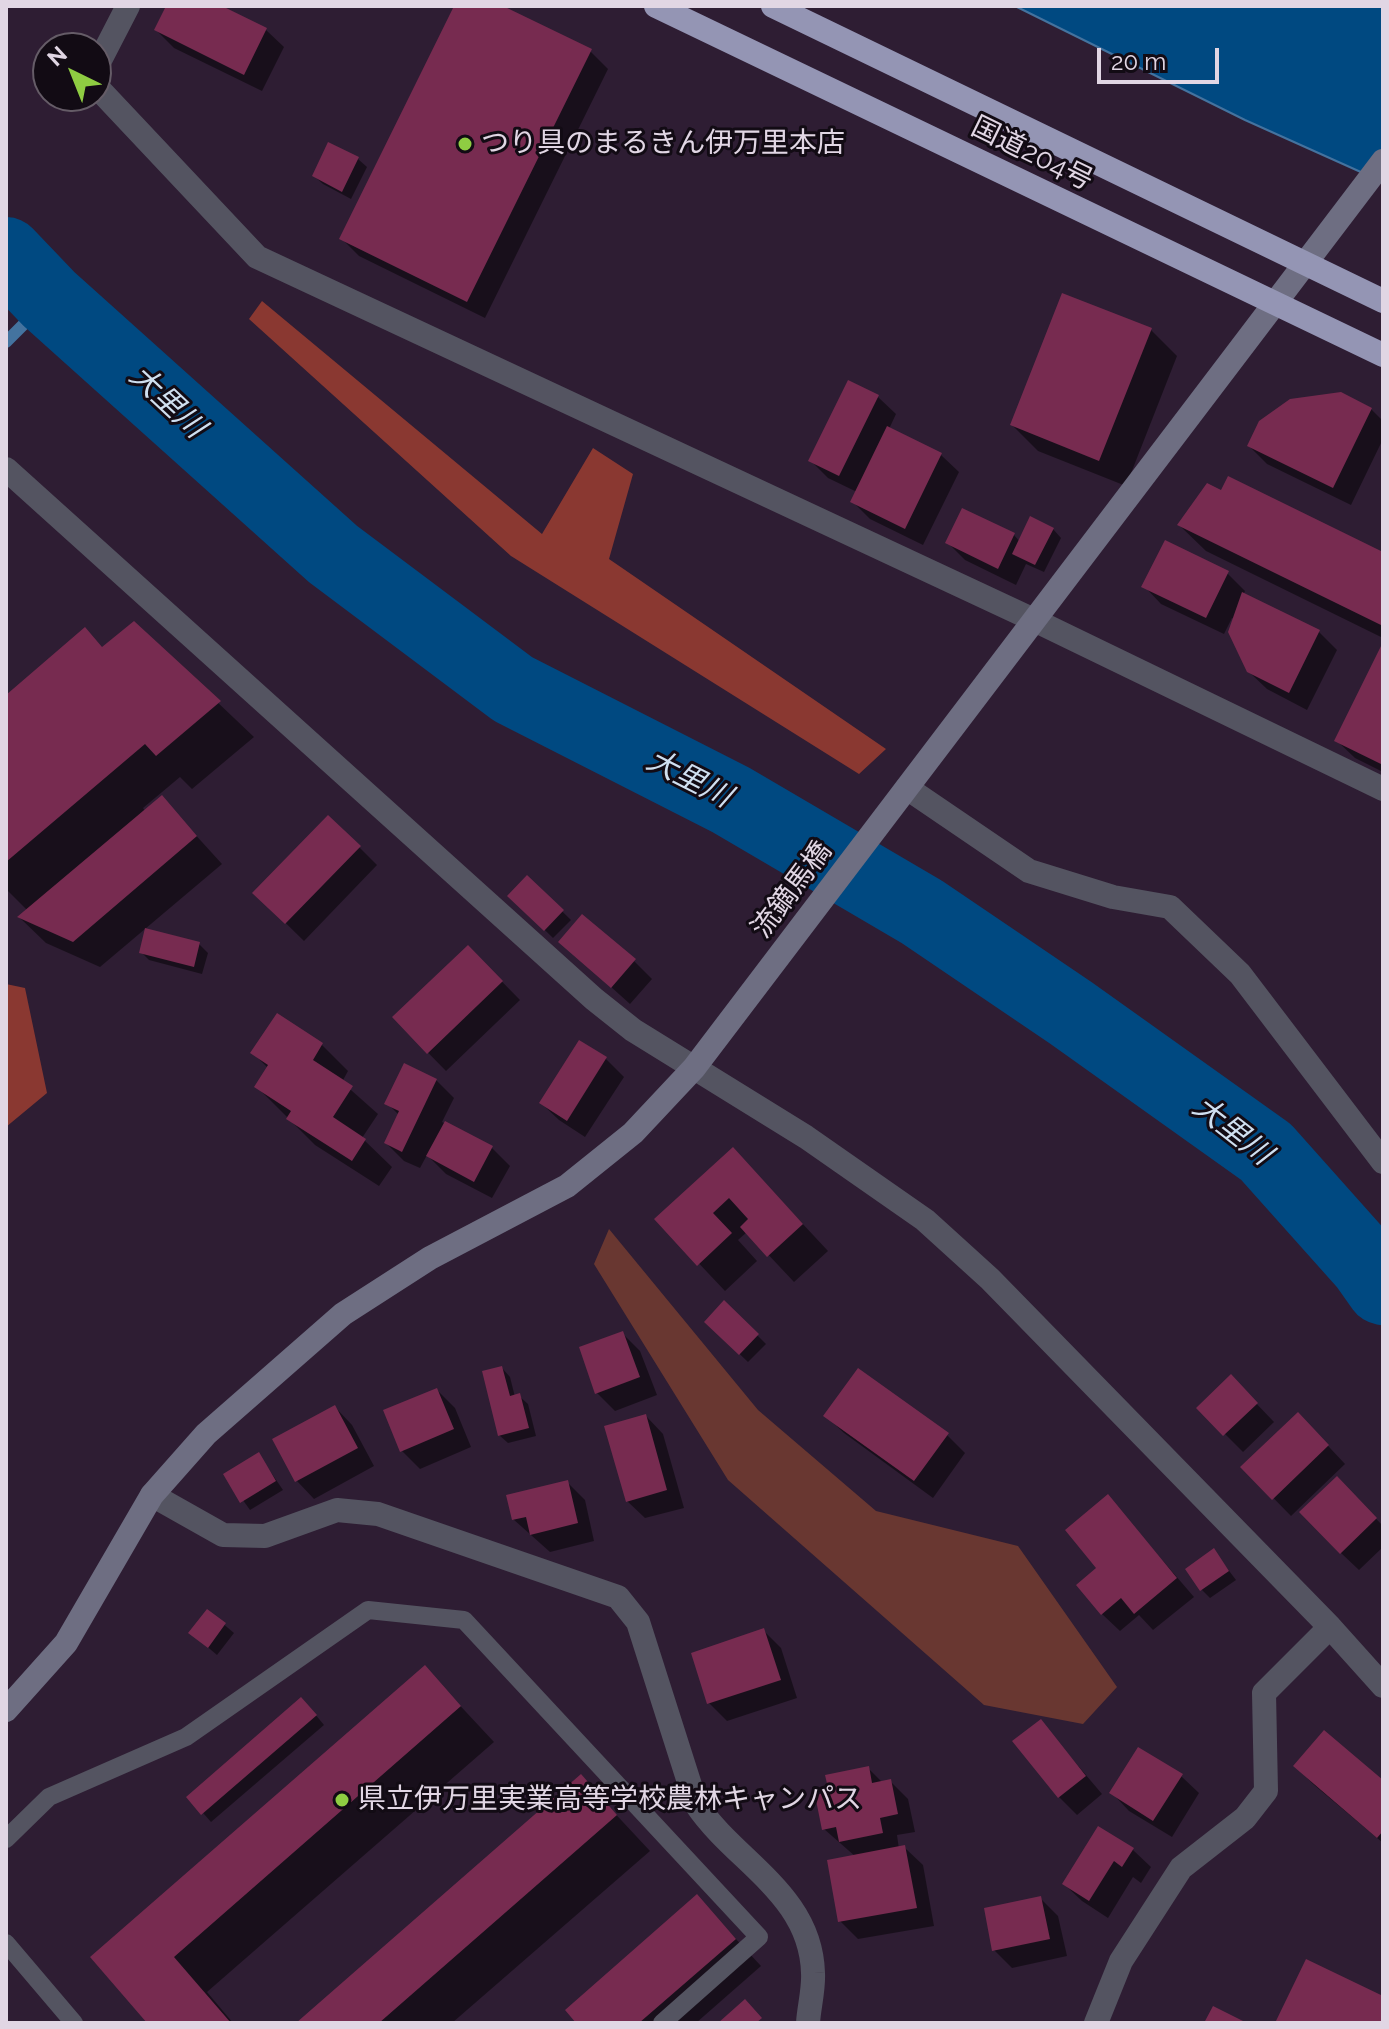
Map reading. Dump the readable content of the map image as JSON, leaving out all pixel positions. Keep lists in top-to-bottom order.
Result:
{
  "streets": {
    "highway": ["国道204号"],
    "street": ["流鏑馬橋"]
  },
  "crossings": [
    ["国道204号", "流鏑馬橋"]
  ],
  "water": ["大里川"],
  "places": ["つり具のまるきん伊万里本店", "県立伊万里実業高等学校農林キャンパス"],
  "scale_bar": "20 m",
  "north": "top left"
}
